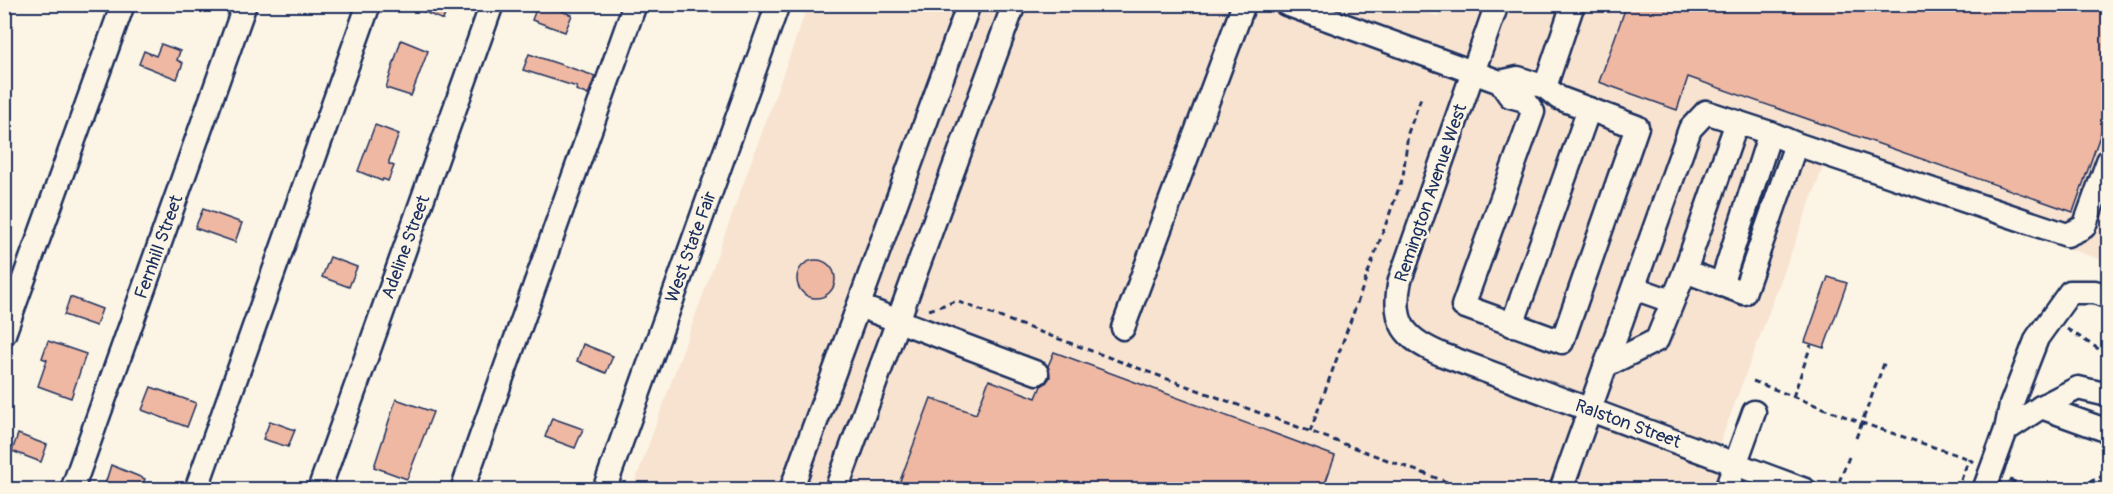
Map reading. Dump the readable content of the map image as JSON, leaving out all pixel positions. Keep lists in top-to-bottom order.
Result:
{
  "streets": {
    "street": [
      "Remington Avenue West",
      "Fernhill Street",
      "Adeline Street",
      "West State Fair",
      "Ralston Street"
    ]
  },
  "crossings": [
    ["Remington Avenue West", "Ralston Street"]
  ]
}
